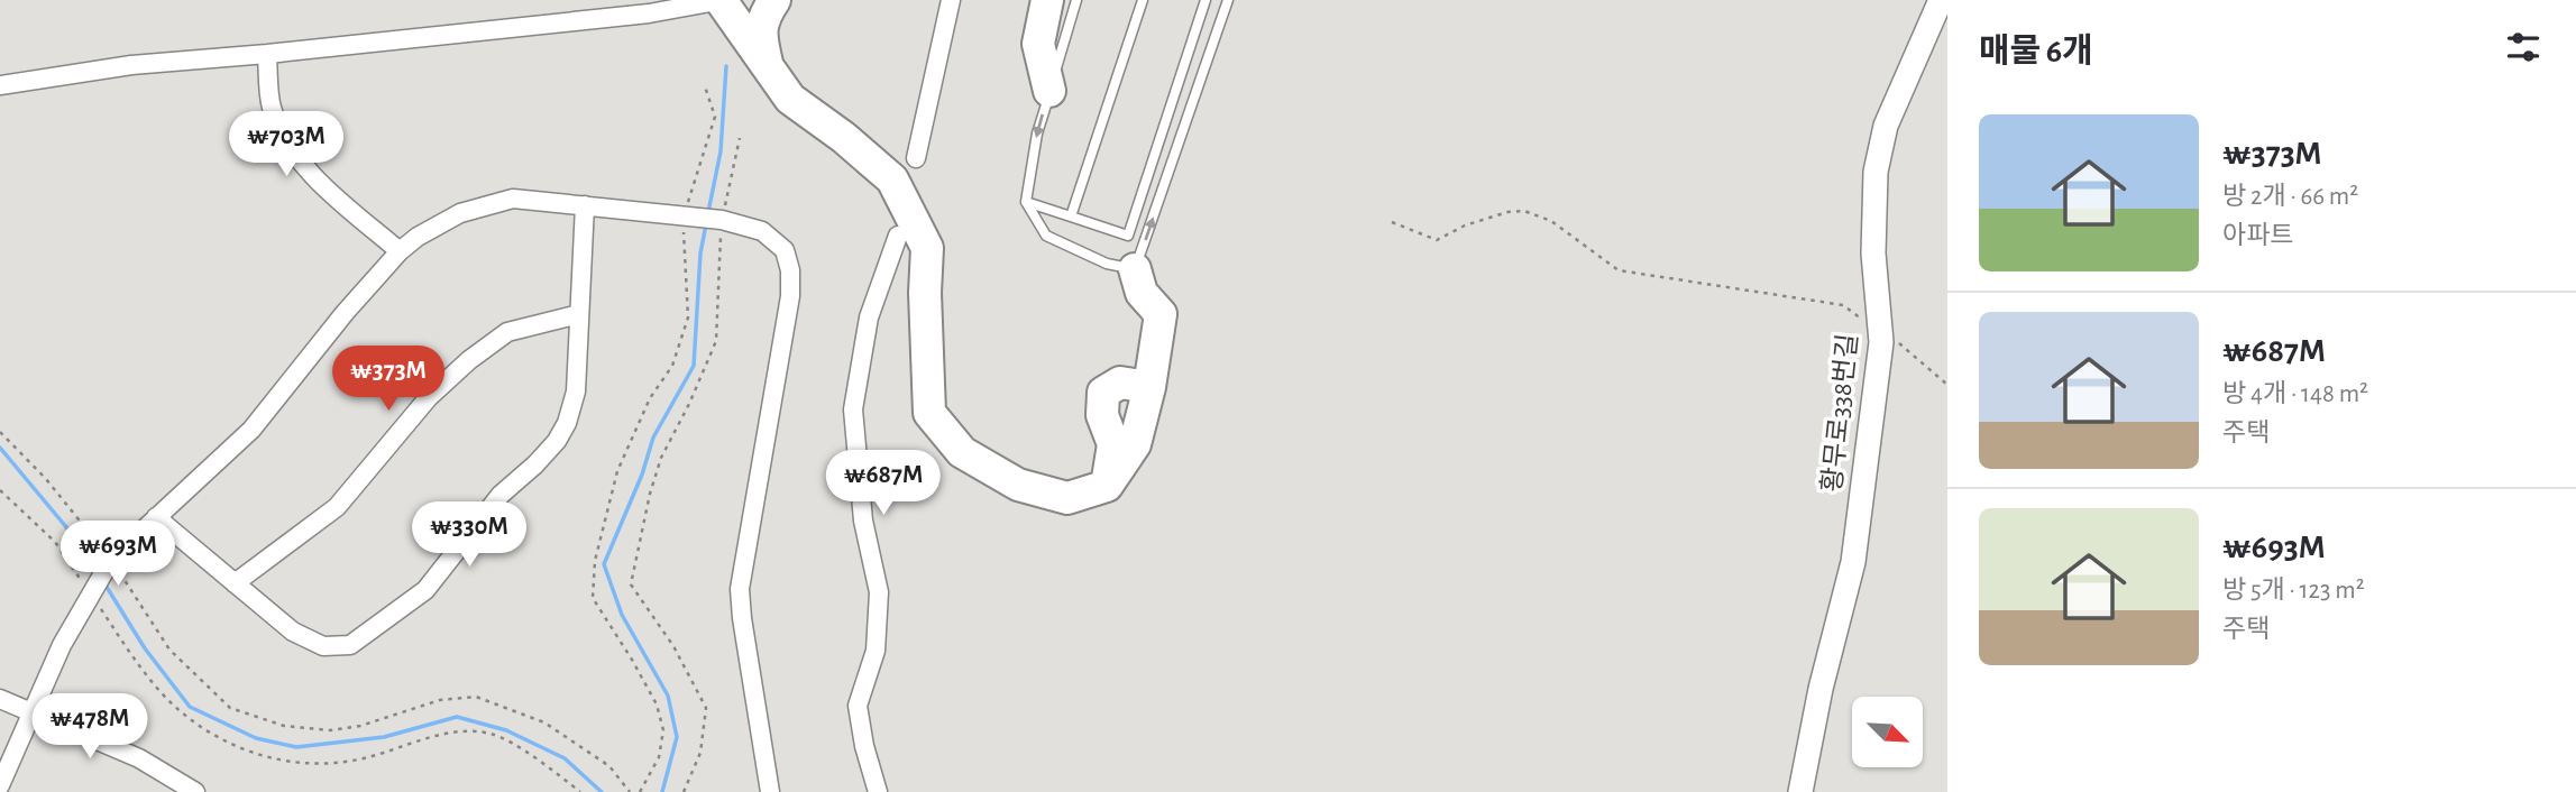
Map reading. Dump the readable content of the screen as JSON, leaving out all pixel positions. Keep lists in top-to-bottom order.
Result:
{
  "streets": {
    "street": ["황무로338번길"]
  },
  "north": "bottom right",
  "page": {
    "heading": "매물 6개",
    "list": [
      {
        "name": "₩373M",
        "note": "방 2개 · 66 m² · 아파트"
      },
      {
        "name": "₩687M",
        "note": "방 4개 · 148 m² · 주택"
      },
      {
        "name": "₩693M",
        "note": "방 5개 · 123 m² · 주택"
      }
    ],
    "price": [
      "₩703M",
      "₩373M",
      "₩687M",
      "₩330M",
      "₩693M",
      "₩478M"
    ]
  }
}
